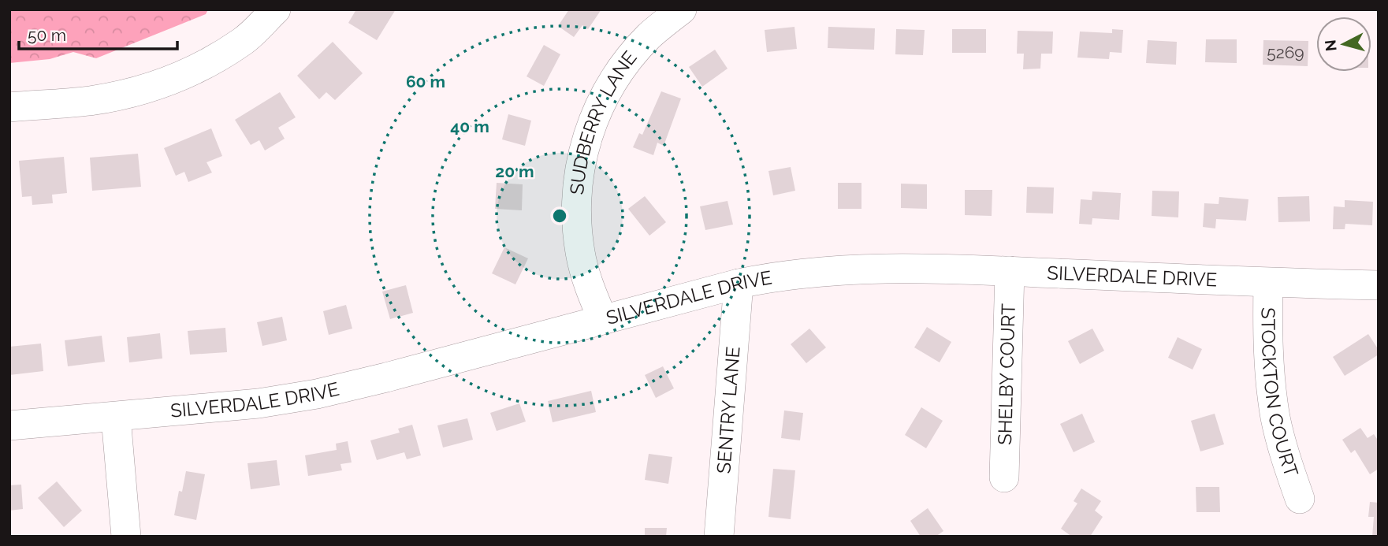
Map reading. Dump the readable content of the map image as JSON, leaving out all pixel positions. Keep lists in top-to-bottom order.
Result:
{
  "streets": {
    "street": [
      "SUDBERRY LANE",
      "SILVERDALE DRIVE",
      "SHELBY COURT",
      "STOCKTON COURT",
      "SENTRY LANE"
    ]
  },
  "crossings": [
    ["SUDBERRY LANE", "SILVERDALE DRIVE"],
    ["SILVERDALE DRIVE", "SHELBY COURT"],
    ["SILVERDALE DRIVE", "STOCKTON COURT"],
    ["SILVERDALE DRIVE", "SENTRY LANE"]
  ],
  "house_numbers": ["5269"],
  "scale_bar": "50 m",
  "north": "left",
  "rings": ["60 m", "40 m", "20 m"]
}
